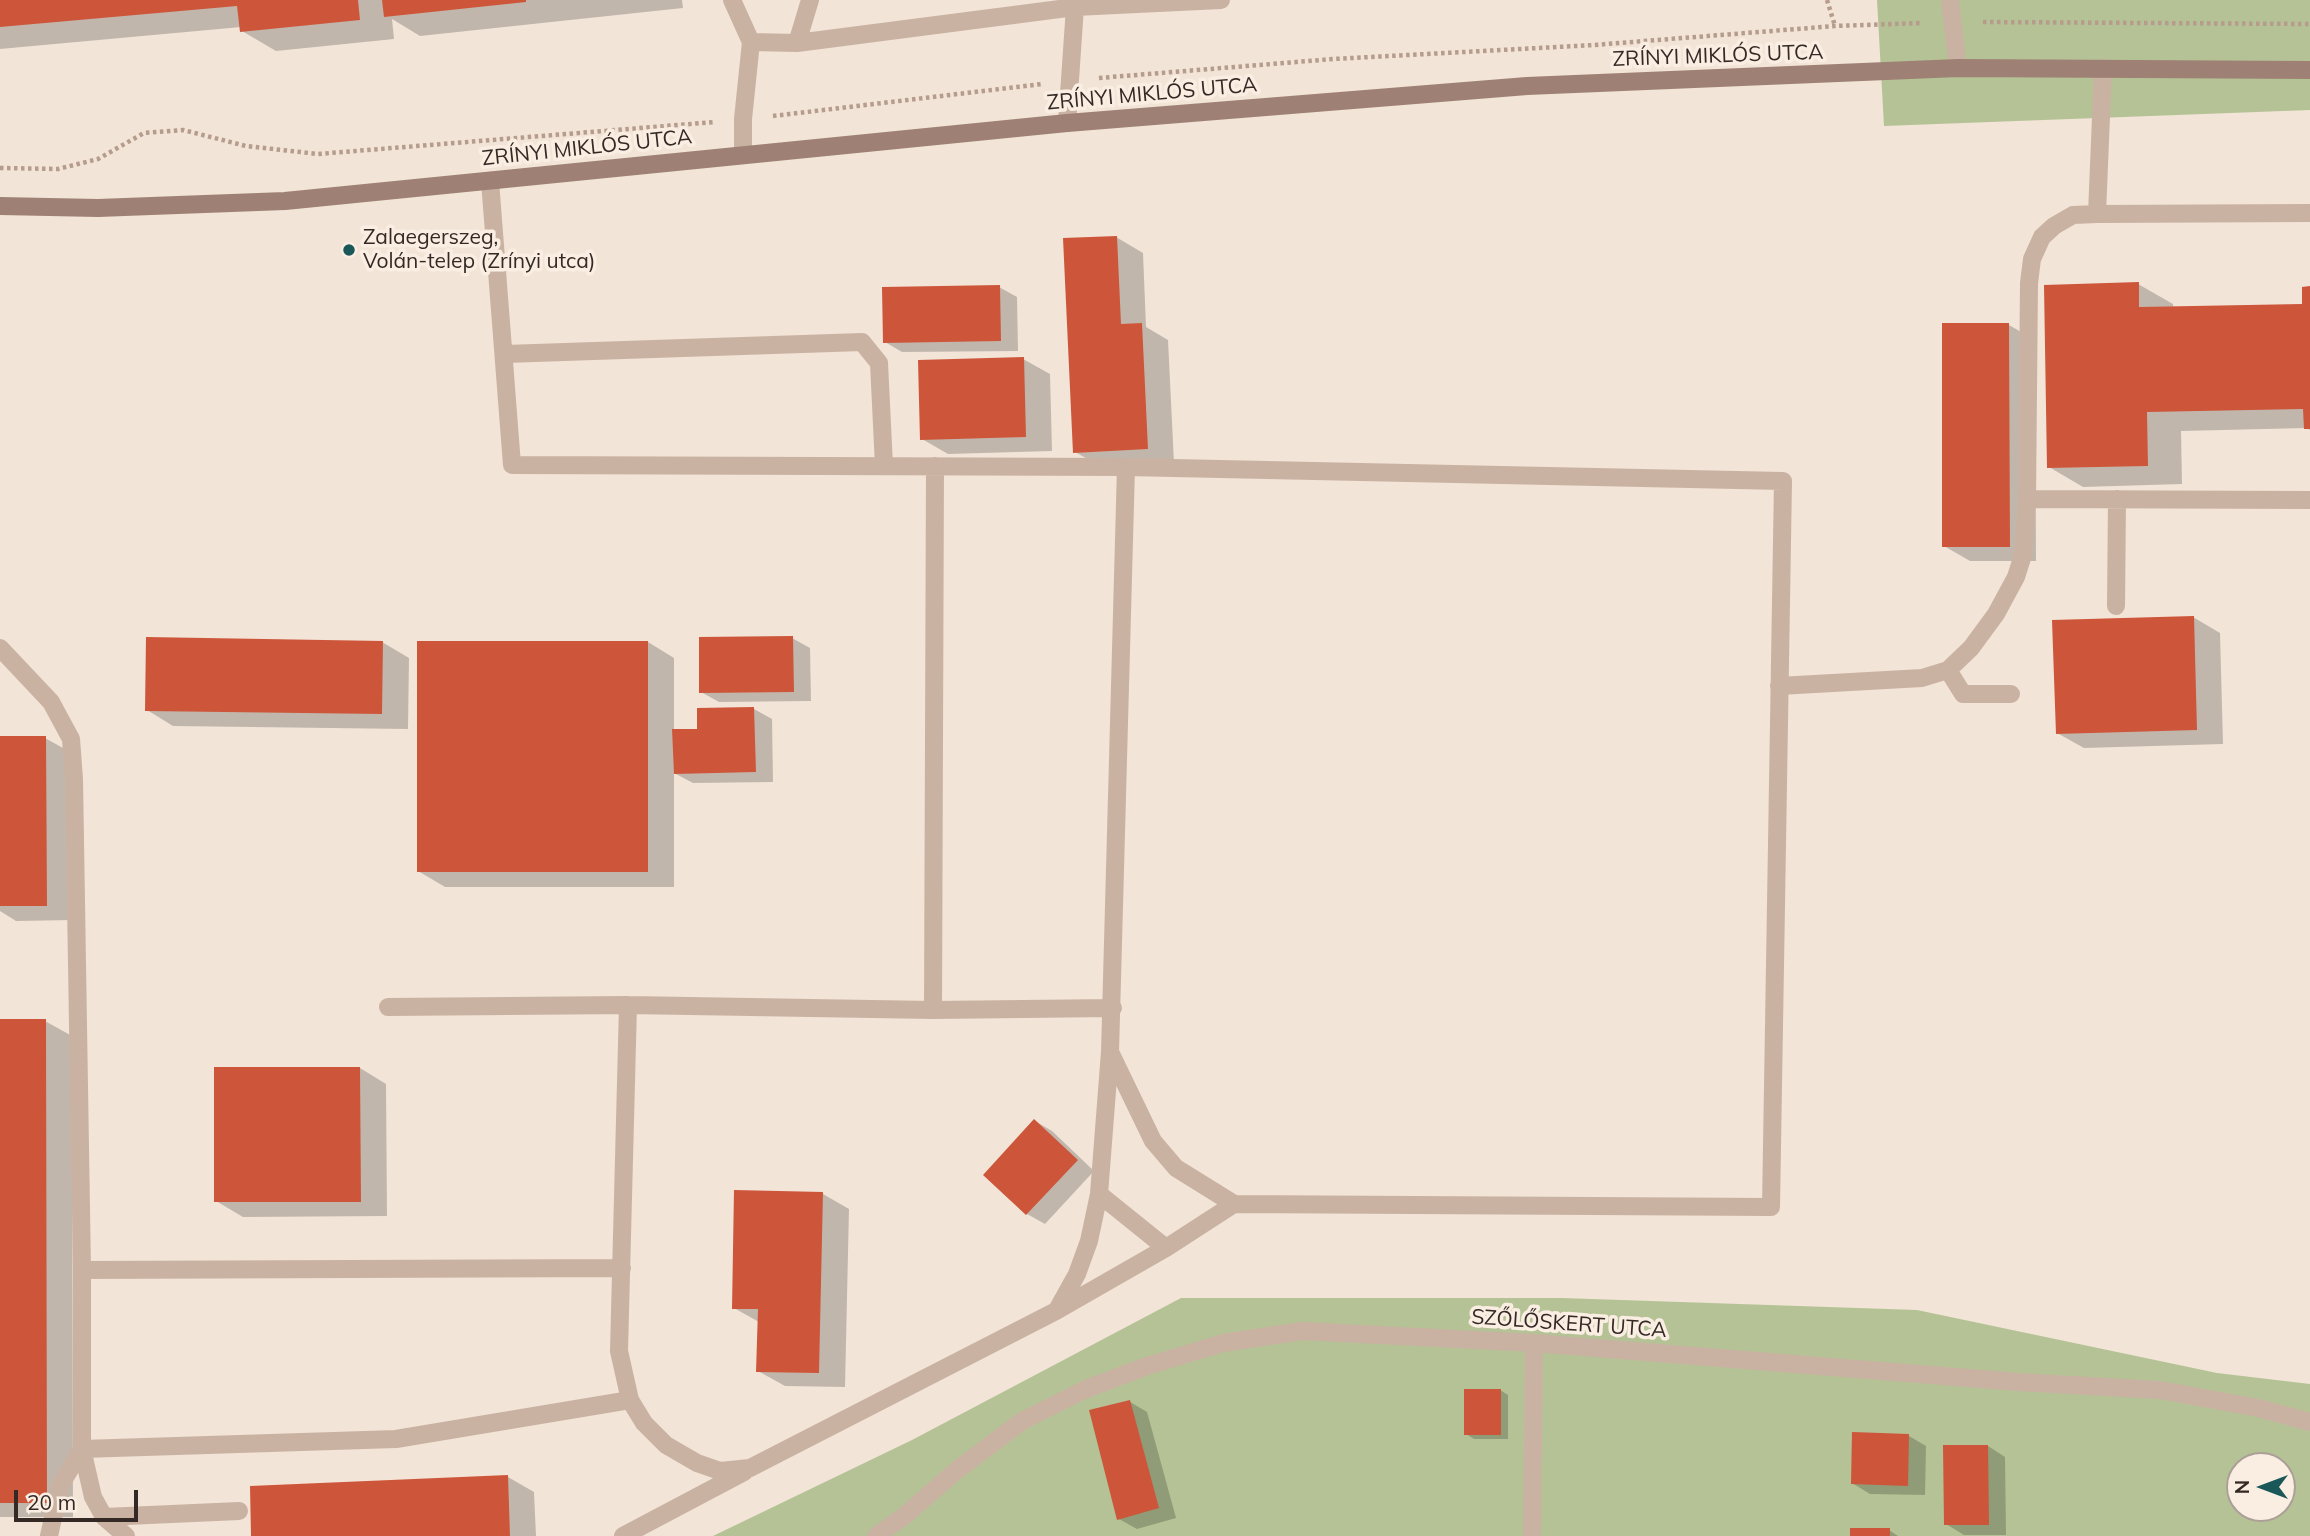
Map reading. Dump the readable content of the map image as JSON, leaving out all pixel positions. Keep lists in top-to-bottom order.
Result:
{
  "streets": {
    "main road": ["ZRÍNYI MIKLÓS UTCA"],
    "street": ["SZŐLŐSKERT UTCA"]
  },
  "places": ["Zalaegerszeg, Volán-telep (Zrínyi utca)"],
  "scale_bar": "20 m",
  "north": "left"
}
